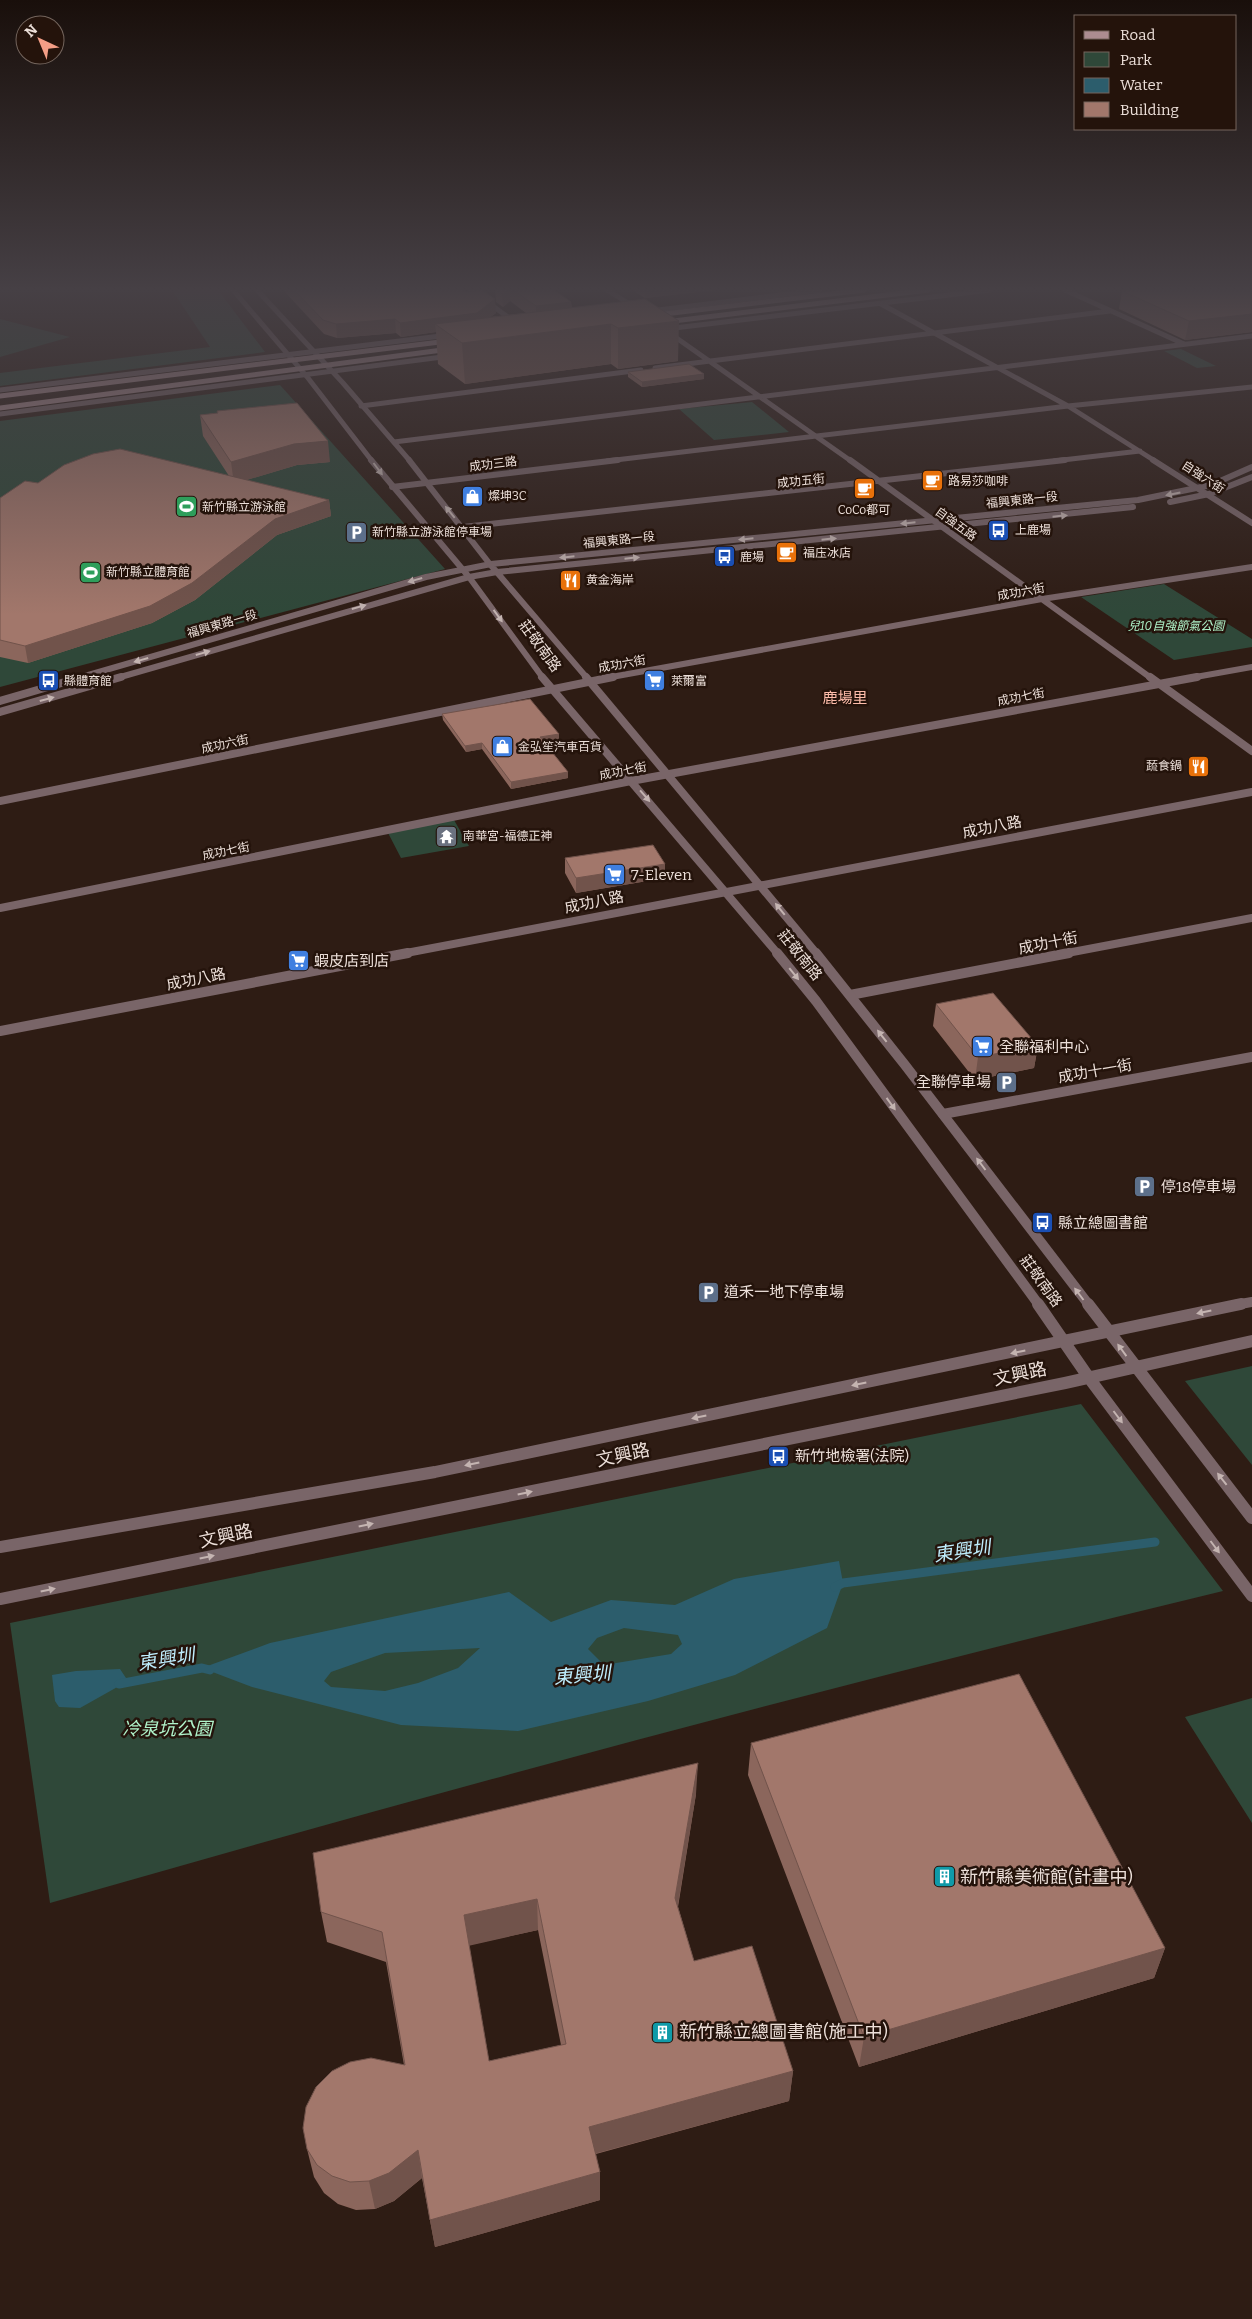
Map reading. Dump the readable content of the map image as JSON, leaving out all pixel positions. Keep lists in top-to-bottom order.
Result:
{
  "streets": {
    "street": [
      "成功三路",
      "自強六街",
      "成功五街",
      "福興東路一段",
      "自強五路",
      "成功六街",
      "莊敬南路",
      "成功七街",
      "成功八路",
      "成功十街",
      "成功十一街",
      "文興路"
    ]
  },
  "crossings": [
    ["成功三路", "自強六街"],
    ["成功三路", "自強五路"],
    ["成功三路", "莊敬南路"],
    ["自強六街", "成功五街"],
    ["自強六街", "福興東路一段"],
    ["成功五街", "自強五路"],
    ["成功五街", "莊敬南路"],
    ["福興東路一段", "自強五路"],
    ["福興東路一段", "莊敬南路"],
    ["自強五路", "成功六街"],
    ["自強五路", "成功七街"],
    ["成功六街", "莊敬南路"],
    ["莊敬南路", "成功七街"],
    ["莊敬南路", "成功八路"],
    ["莊敬南路", "成功十街"],
    ["莊敬南路", "成功十一街"],
    ["莊敬南路", "文興路"]
  ],
  "districts": ["鹿場里"],
  "water": ["東興圳"],
  "parks": ["兒10自強節氣公園", "冷泉坑公園"],
  "places": {
    "cafe": ["路易莎咖啡", "CoCo都可", "福庒冰店"],
    "shop": ["燦坤3C", "金弘笙汽車百貨"],
    "sports": ["新竹縣立游泳館", "新竹縣立體育館"],
    "bus stop": [
      "上鹿場",
      "鹿場",
      "縣體育館",
      "縣立總圖書館",
      "新竹地檢署(法院)"
    ],
    "parking": [
      "新竹縣立游泳館停車場",
      "全聯停車場",
      "停18停車場",
      "道禾一地下停車場"
    ],
    "restaurant": ["黄金海岸", "蔬食鍋"],
    "supermarket": [
      "萊爾富",
      "7-Eleven",
      "蝦皮店到店",
      "全聯福利中心"
    ],
    "temple": ["南華宮-福德正神"],
    "building": ["新竹縣美術館(計畫中)", "新竹縣立總圖書館(施工中)"]
  },
  "legend": [
    "Road",
    "Park",
    "Water",
    "Building"
  ],
  "north": "top left"
}
